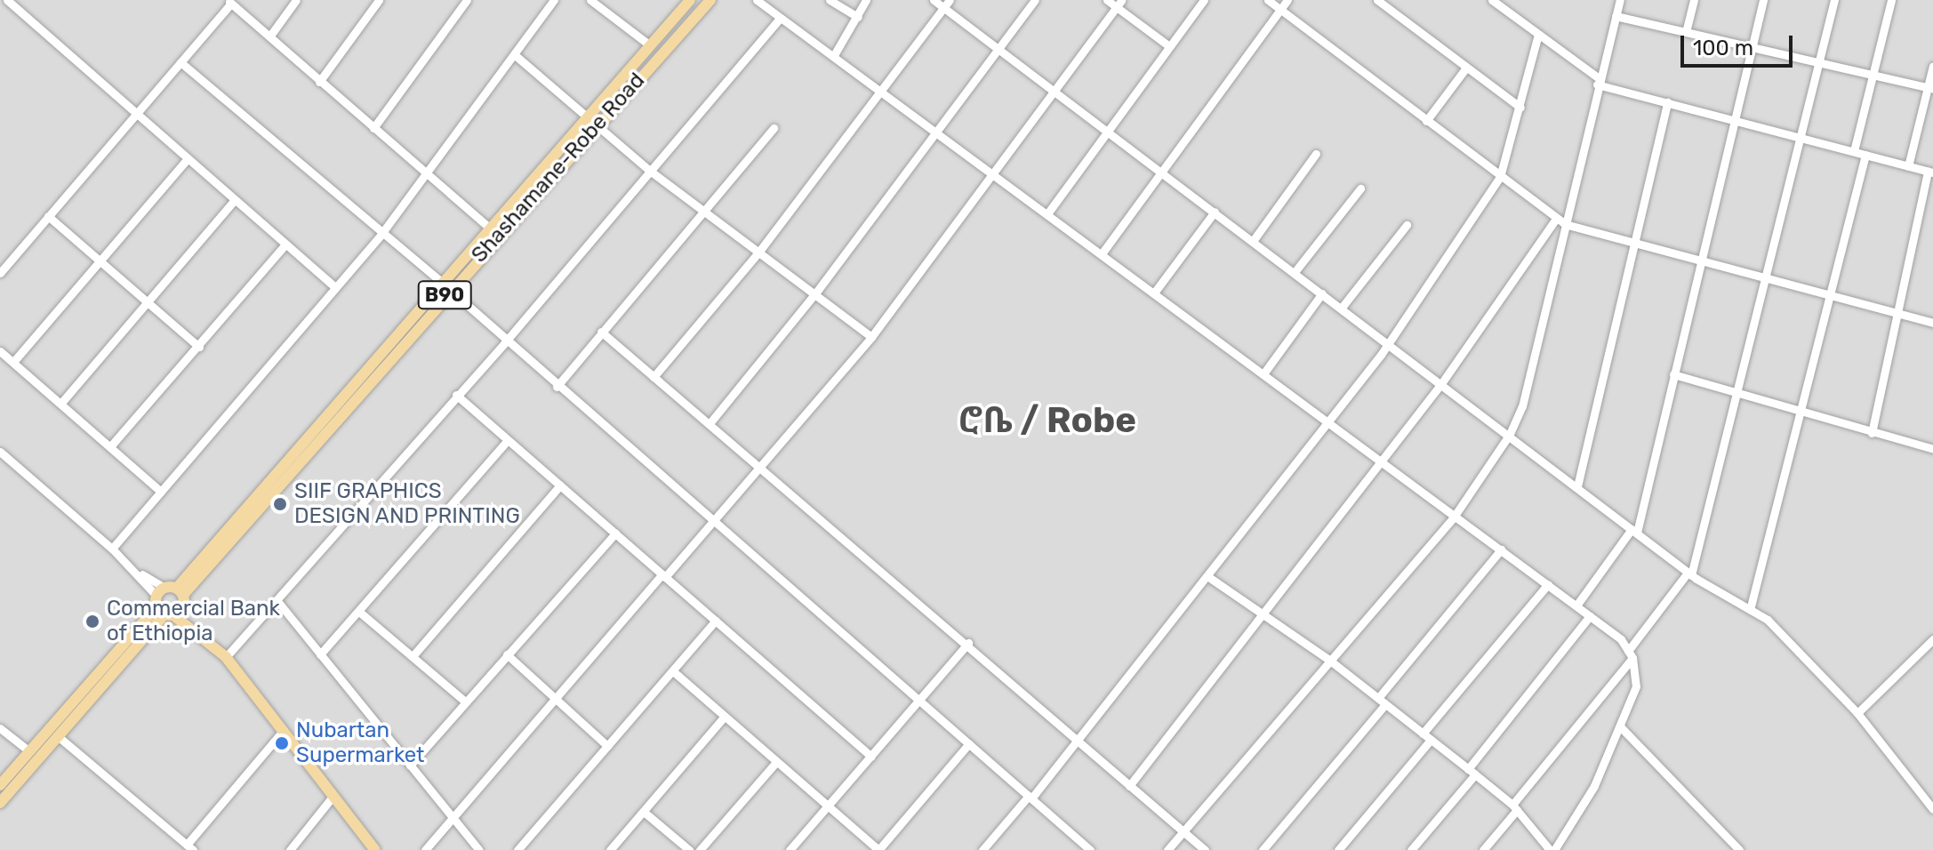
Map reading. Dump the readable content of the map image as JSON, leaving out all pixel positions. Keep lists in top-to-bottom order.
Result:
{
  "streets": {
    "main road": ["Shashamane-Robe Road", "B90"]
  },
  "districts": ["ሮቤ / Robe"],
  "places": ["SIIF GRAPHICS DESIGN AND PRINTING", "Commercial Bank of Ethiopia", "Nubartan Supermarket"],
  "scale_bar": "100 m"
}
